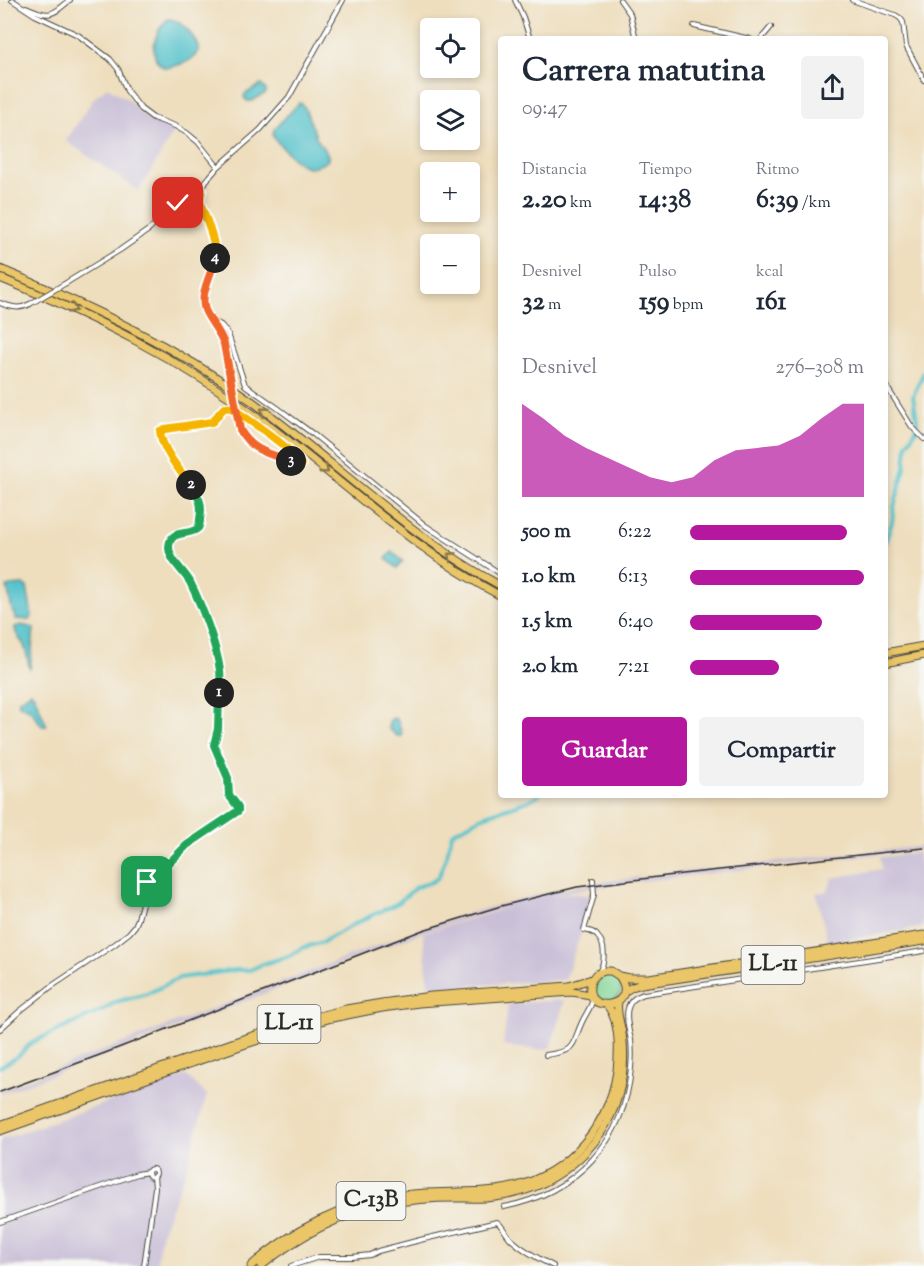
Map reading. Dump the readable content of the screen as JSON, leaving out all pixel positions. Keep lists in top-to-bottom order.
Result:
{
  "streets": {
    "highway": ["LL-11", "C-13B"]
  },
  "crossings": [
    ["LL-11", "C-13B"]
  ],
  "page": {
    "map_buttons": ["+", "−"],
    "heading": ["Carrera matutina", "09:47"],
    "stats": [
      ["Distancia", "2.20 km"],
      ["Tiempo", "14:38"],
      ["Ritmo", "6:39 /km"],
      ["Desnivel", "32 m"],
      ["Pulso", "159 bpm"],
      ["kcal", "161"]
    ],
    "pins": [
      "4",
      "3",
      "2",
      "1"
    ],
    "chart": ["Desnivel", "276–308 m"],
    "list": [
      {
        "name": "500 m",
        "note": "6:22"
      },
      {
        "name": "1.0 km",
        "note": "6:13"
      },
      {
        "name": "1.5 km",
        "note": "6:40"
      },
      {
        "name": "2.0 km",
        "note": "7:21"
      }
    ],
    "buttons": ["Guardar", "Compartir"]
  }
}
